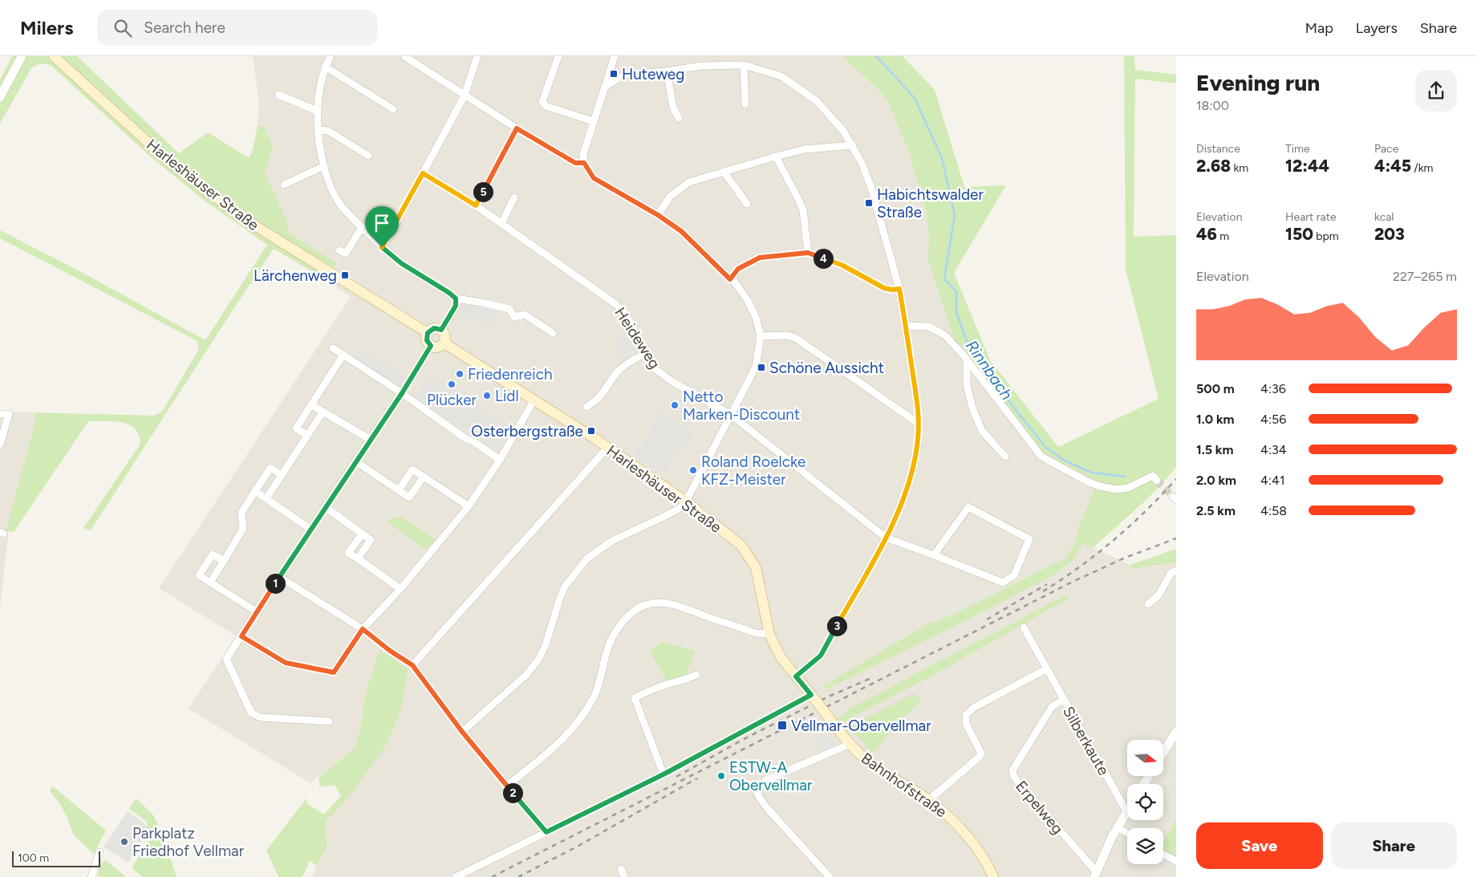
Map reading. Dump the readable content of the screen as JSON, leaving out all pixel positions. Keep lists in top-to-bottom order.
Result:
{
  "streets": {
    "main road": ["Harleshäuser Straße", "Bahnhofstraße"],
    "street": ["Heideweg", "Silberkaute", "Erpelweg"]
  },
  "crossings": [
    ["Harleshäuser Straße", "Bahnhofstraße"],
    ["Silberkaute", "Erpelweg"]
  ],
  "water": ["Rinnbach"],
  "places": {
    "transit": [
      "Huteweg",
      "Habichtswalder Straße",
      "Lärchenweg",
      "Schöne Aussicht",
      "Osterbergstraße",
      "Vellmar-Obervellmar"
    ],
    "other": [
      "Friedenreich",
      "Plücker",
      "Lidl",
      "Netto Marken-Discount",
      "Roland Roelcke KFZ-Meister",
      "ESTW-A Obervellmar",
      "Parkplatz Friedhof Vellmar"
    ]
  },
  "scale_bar": "100 m",
  "north": "right",
  "page": {
    "header": "Milers",
    "search": "Search here",
    "nav": ["Map", "Layers", "Share"],
    "heading": ["Evening run", "18:00"],
    "stats": [
      ["Distance", "2.68 km"],
      ["Time", "12:44"],
      ["Pace", "4:45 /km"],
      ["Elevation", "46 m"],
      ["Heart rate", "150 bpm"],
      ["kcal", "203"]
    ],
    "pins": [
      "5",
      "4",
      "1",
      "3",
      "2"
    ],
    "chart": ["Elevation", "227–265 m"],
    "list": [
      {
        "name": "500 m",
        "note": "4:36"
      },
      {
        "name": "1.0 km",
        "note": "4:56"
      },
      {
        "name": "1.5 km",
        "note": "4:34"
      },
      {
        "name": "2.0 km",
        "note": "4:41"
      },
      {
        "name": "2.5 km",
        "note": "4:58"
      }
    ],
    "buttons": ["Save", "Share"],
    "scale": "100 m"
  }
}
